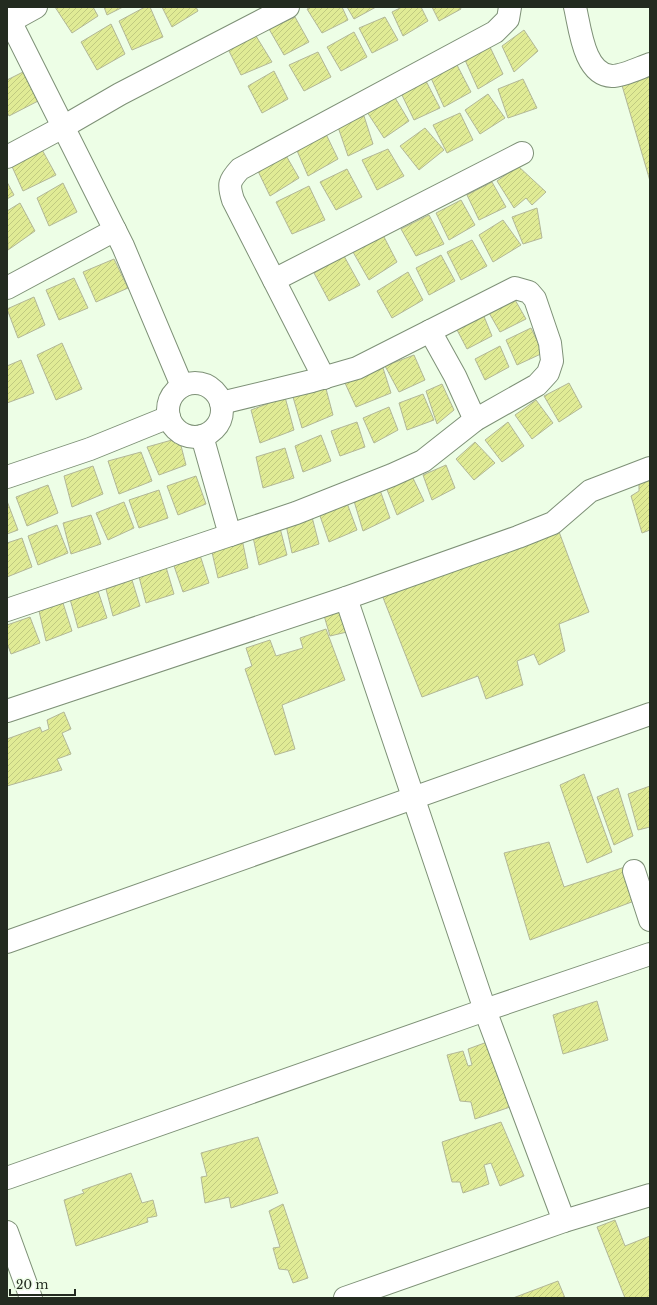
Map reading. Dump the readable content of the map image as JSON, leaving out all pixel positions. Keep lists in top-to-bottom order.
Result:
{
  "scale_bar": "20 m"
}
